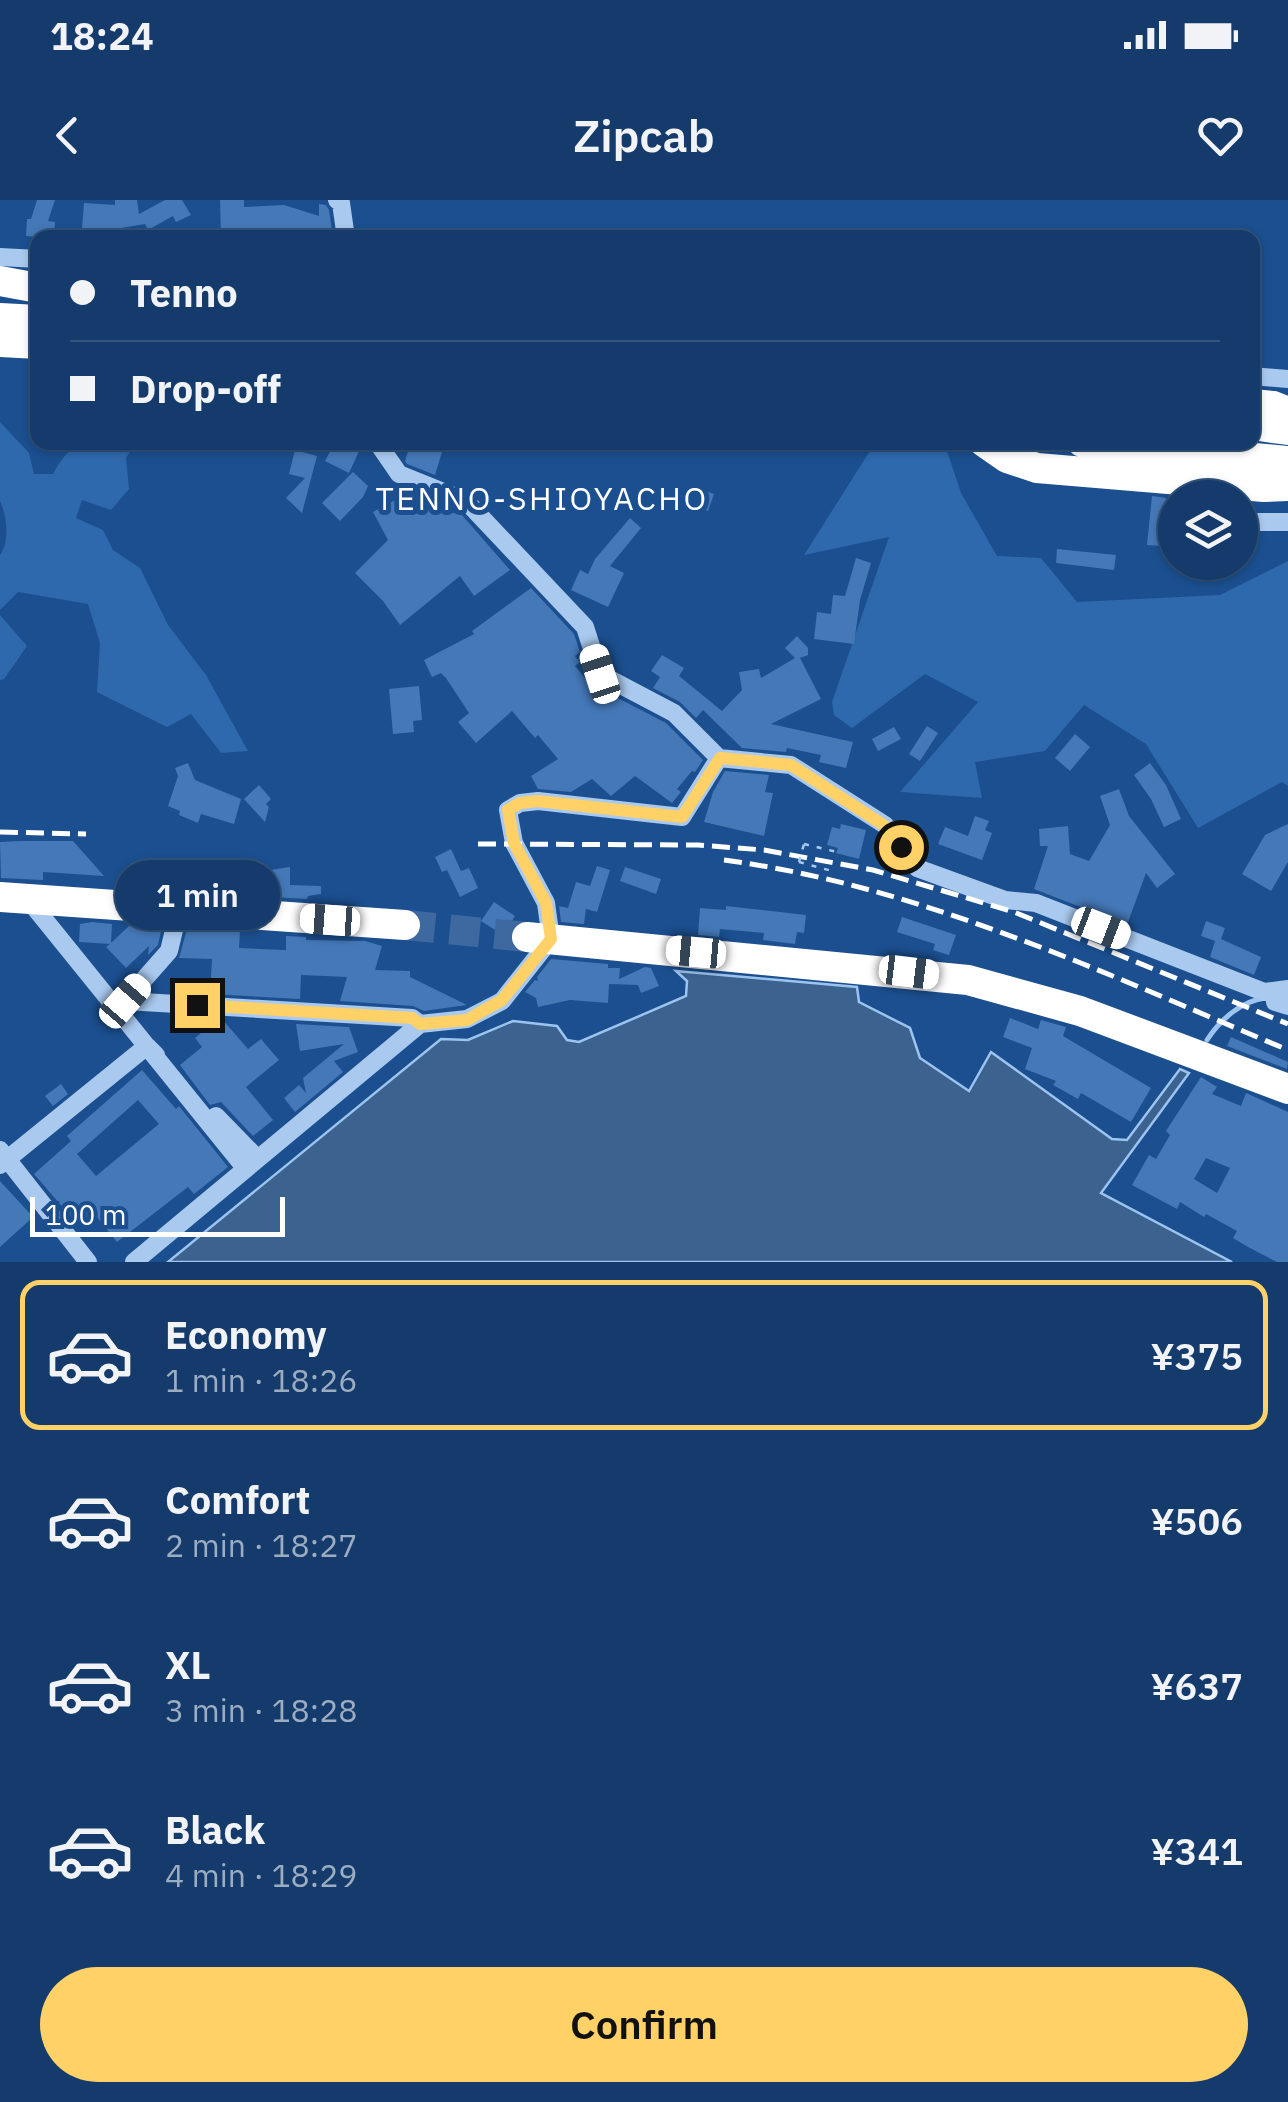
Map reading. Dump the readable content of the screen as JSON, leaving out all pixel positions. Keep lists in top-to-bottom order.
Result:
{
  "districts": ["TENNO-SHIOYACHO"],
  "scale_bar": "100 m",
  "page": {
    "status": "18:24",
    "header": "Zipcab",
    "banner": ["Tenno", "Drop-off"],
    "bubble": "1 min",
    "scale": "100 m",
    "list": [
      {
        "name": "Economy",
        "note": "1 min · 18:26",
        "value": "¥375"
      },
      {
        "name": "Comfort",
        "note": "2 min · 18:27",
        "value": "¥506"
      },
      {
        "name": "XL",
        "note": "3 min · 18:28",
        "value": "¥637"
      },
      {
        "name": "Black",
        "note": "4 min · 18:29",
        "value": "¥341"
      }
    ],
    "buttons": "Confirm"
  }
}
